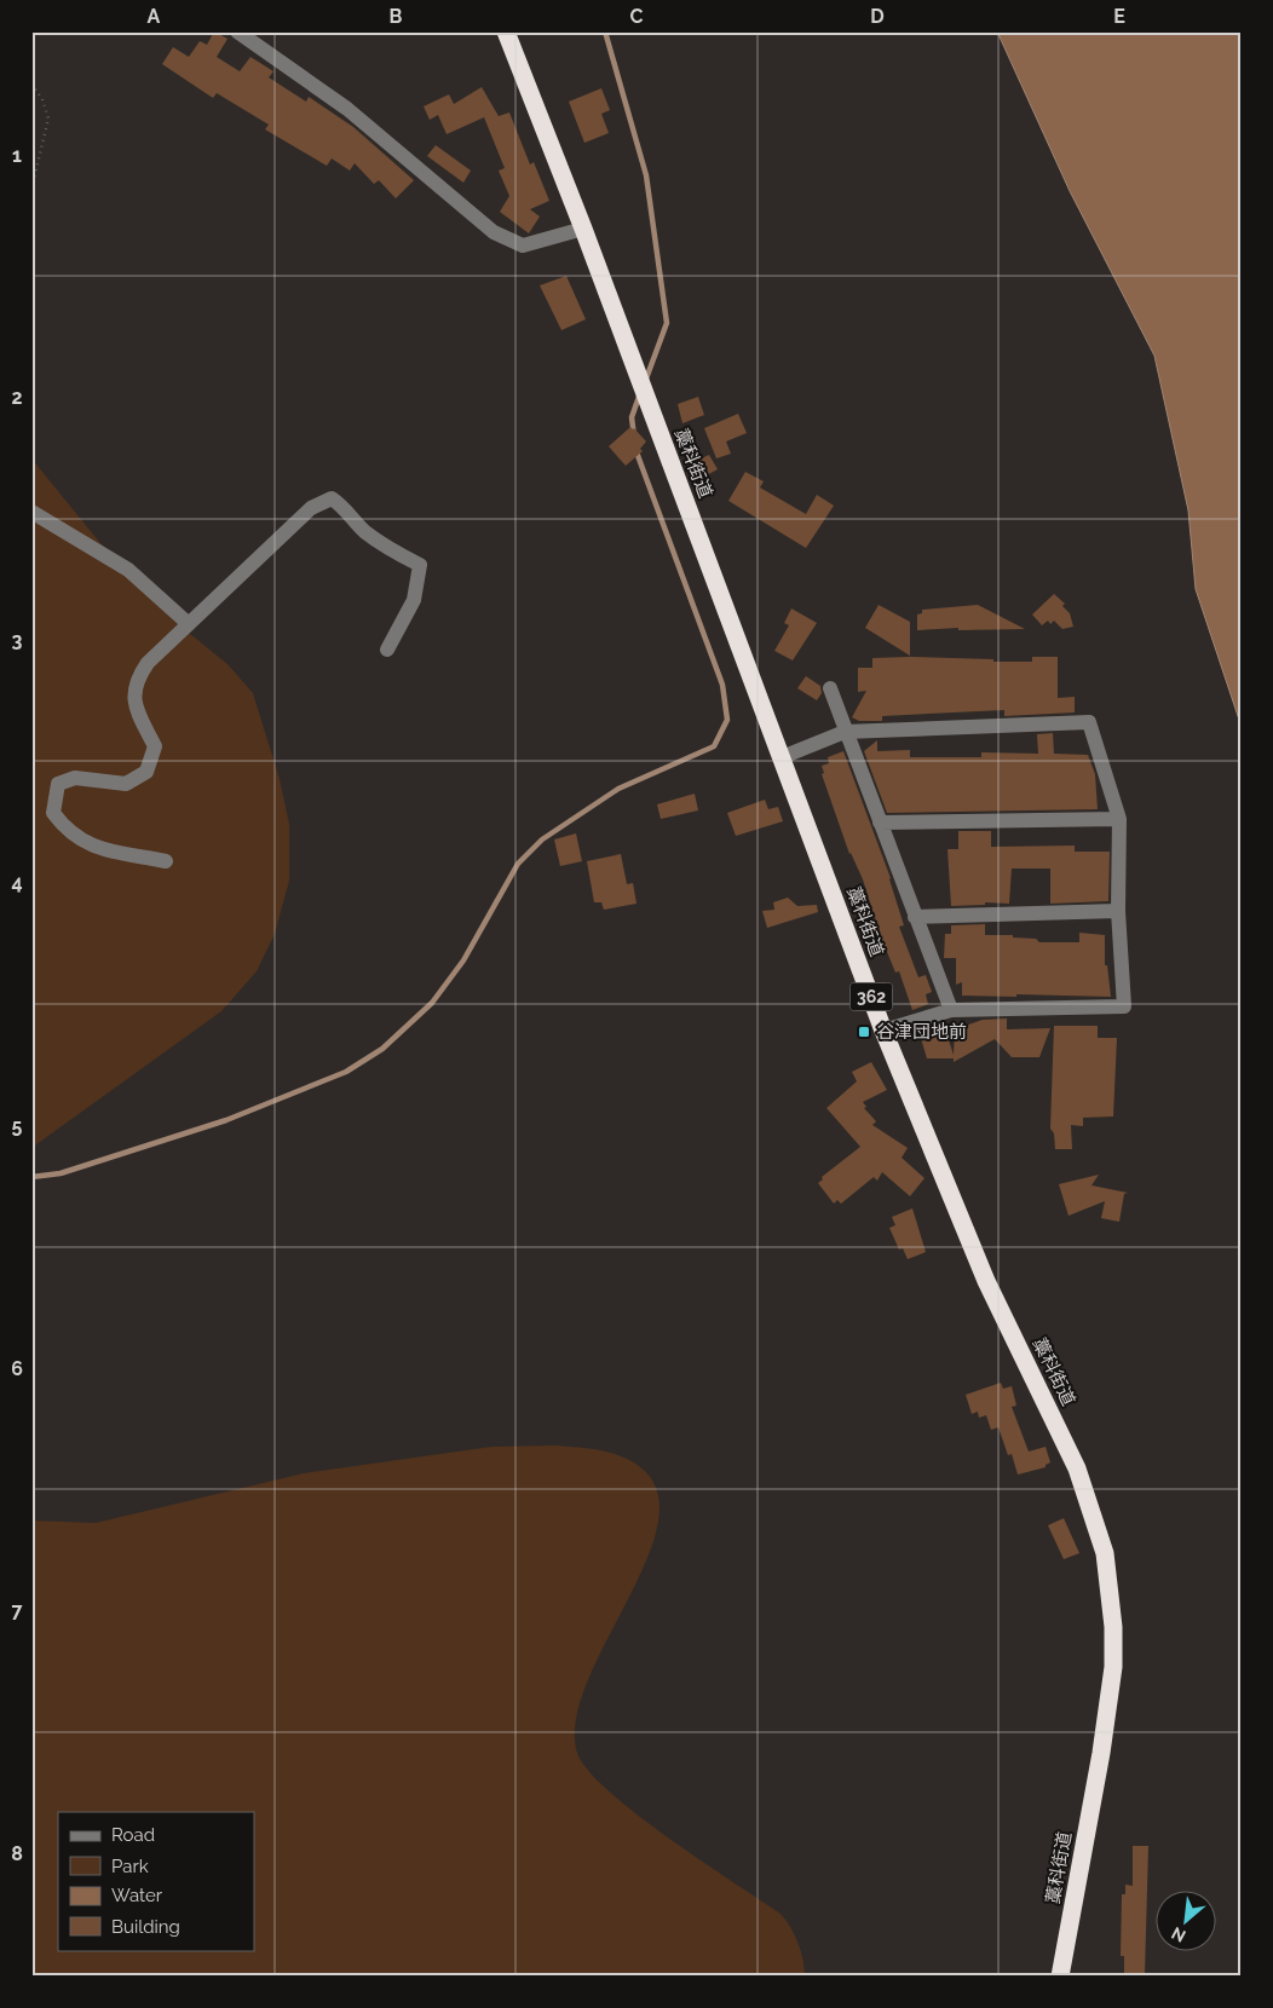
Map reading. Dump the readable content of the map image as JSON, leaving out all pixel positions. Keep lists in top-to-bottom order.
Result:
{
  "streets": {
    "highway": ["藁科街道", "362"]
  },
  "places": {
    "transit": ["谷津団地前"]
  },
  "legend": [
    "Road",
    "Park",
    "Water",
    "Building"
  ],
  "north": "bottom left",
  "grid": {
    "columns": [
      "A",
      "B",
      "C",
      "D",
      "E"
    ],
    "rows": [
      "1",
      "2",
      "3",
      "4",
      "5",
      "6",
      "7",
      "8"
    ]
  }
}
